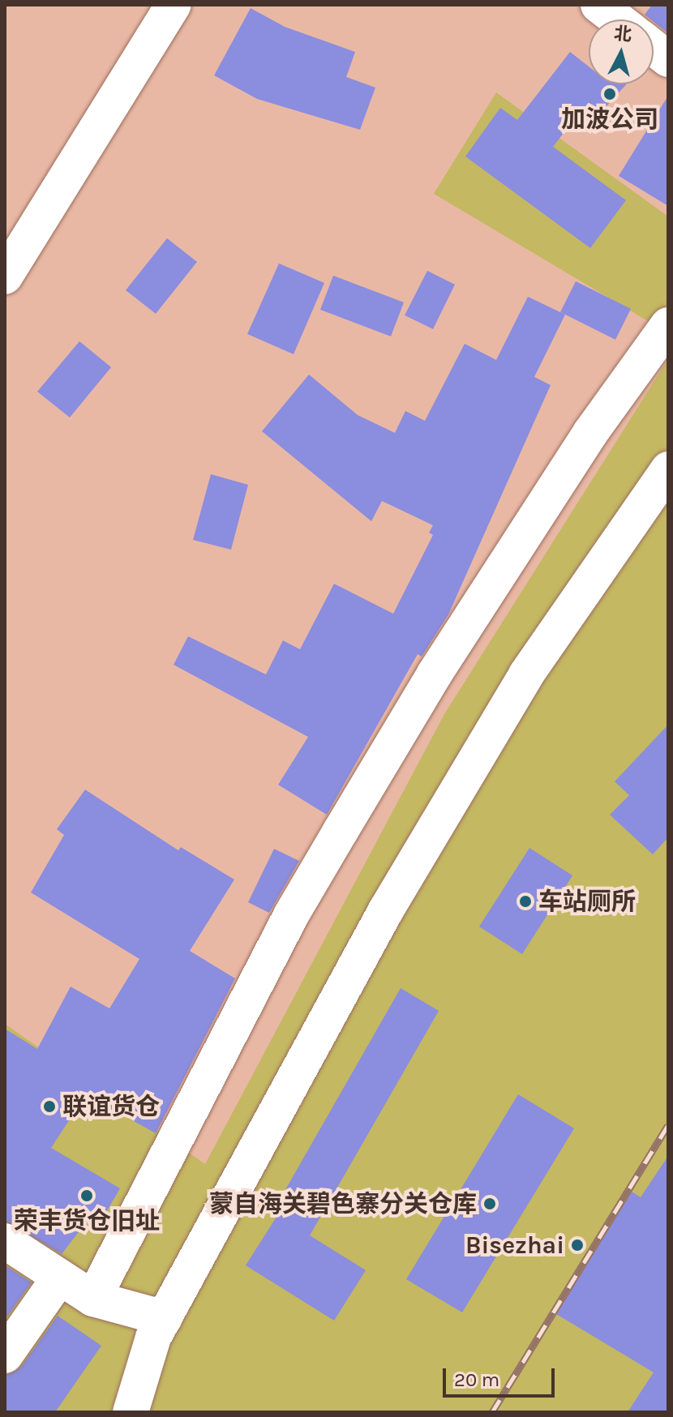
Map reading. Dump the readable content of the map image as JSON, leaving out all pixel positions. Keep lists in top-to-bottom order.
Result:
{
  "places": [
    "加波公司",
    "车站厕所",
    "联谊货仓",
    "荣丰货仓旧址",
    "蒙自海关碧色寨分关仓库",
    "Bisezhai"
  ],
  "scale_bar": "20 m",
  "north": "top"
}
